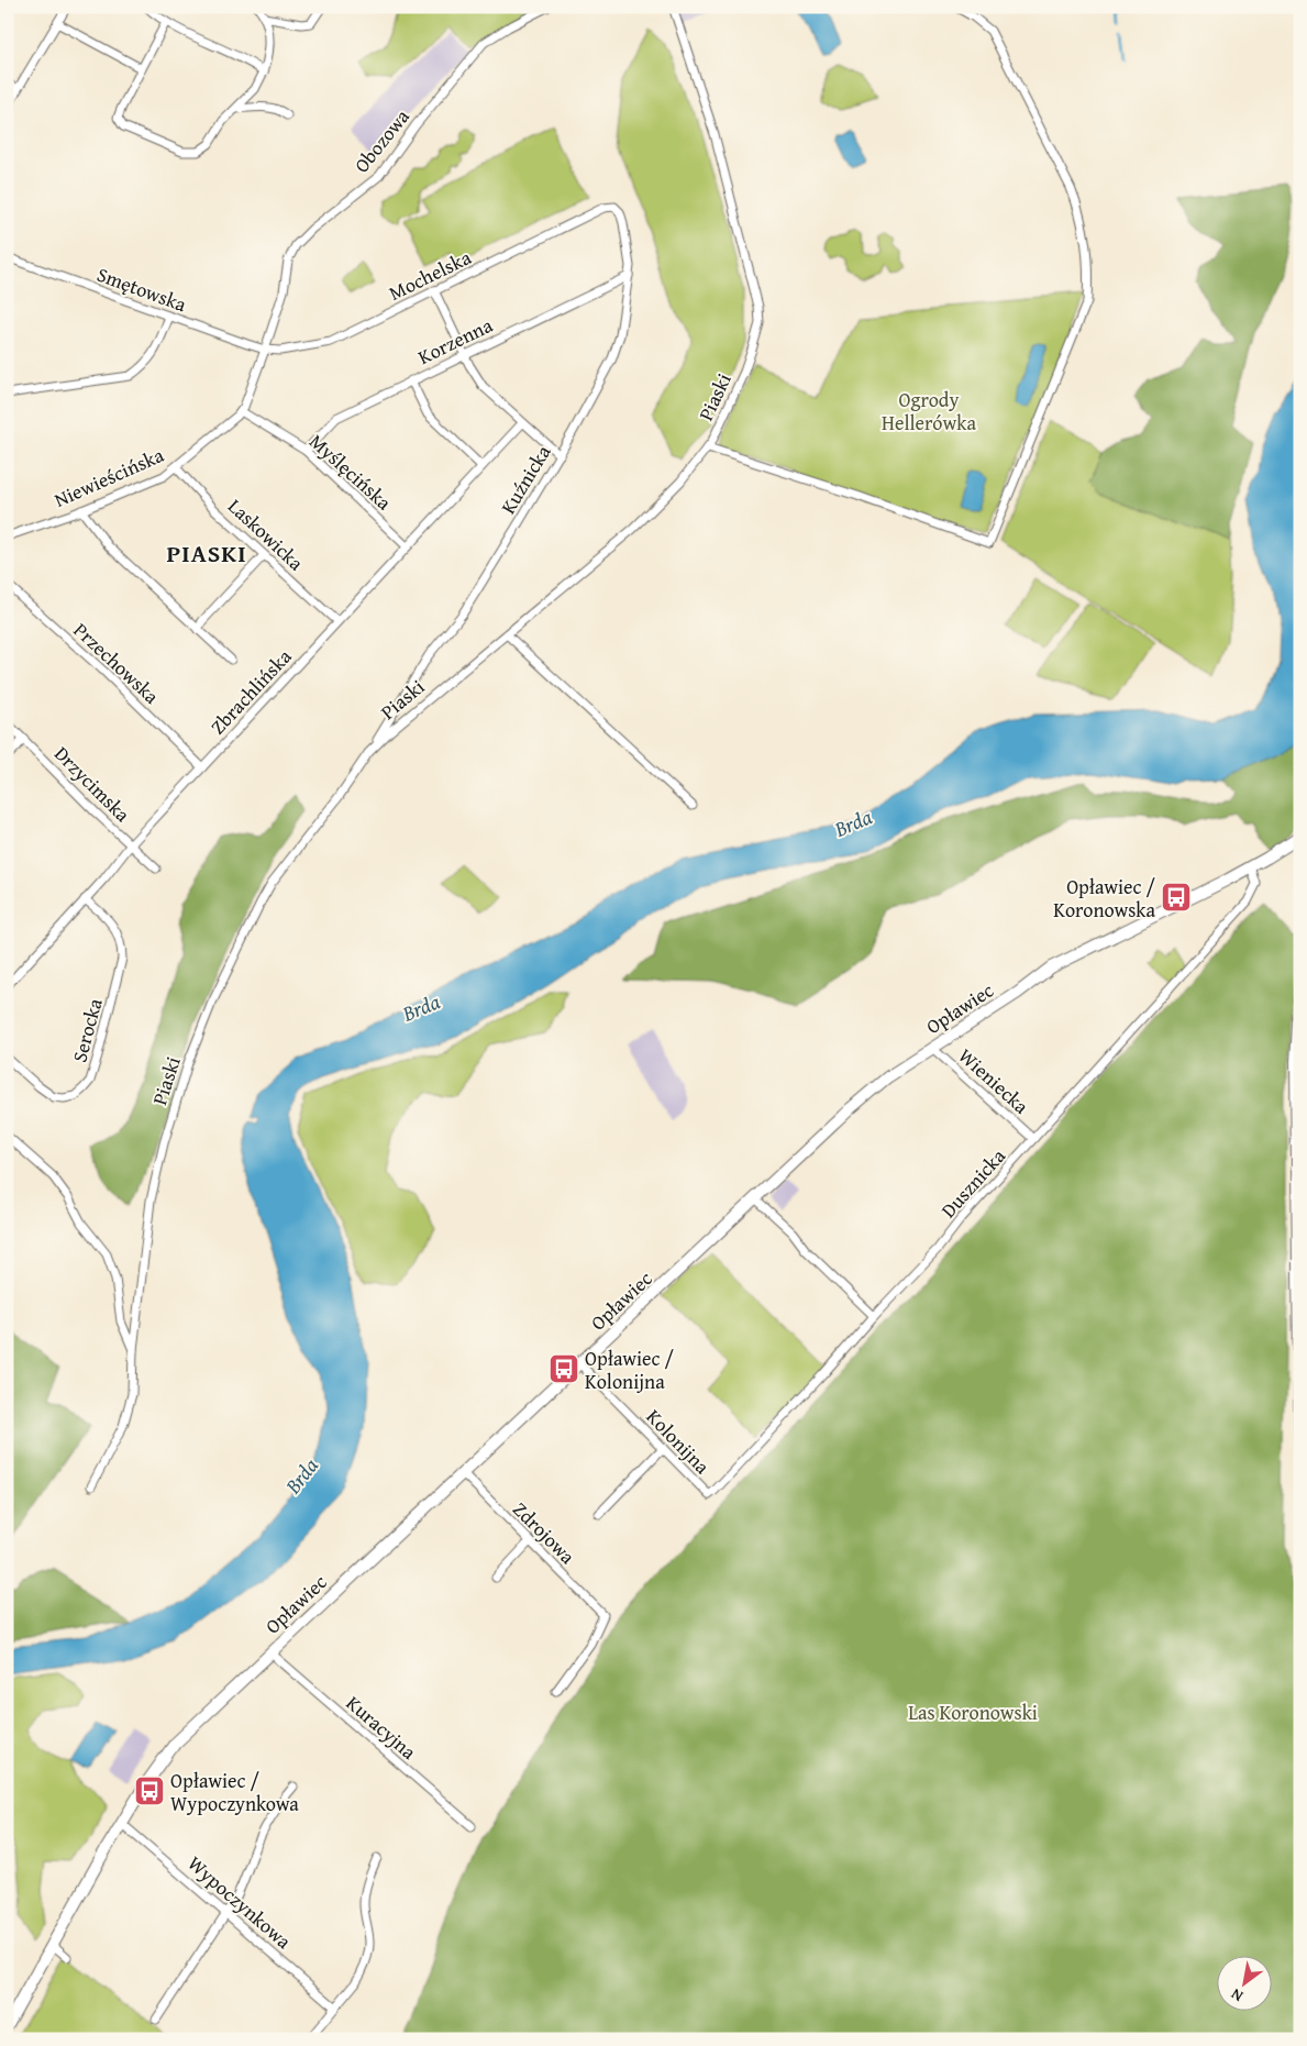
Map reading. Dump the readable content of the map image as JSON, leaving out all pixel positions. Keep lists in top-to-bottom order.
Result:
{
  "streets": {
    "street": [
      "Obozowa",
      "Mochelska",
      "Smętowska",
      "Korzenna",
      "Piaski",
      "Myślęcińska",
      "Niewieścińska",
      "Kuźnicka",
      "Laskowicka",
      "Przechowska",
      "Zbrachlińska",
      "Drzycimska",
      "Opławiec",
      "Serocka",
      "Wieniecka",
      "Dusznicka",
      "Kolonijna",
      "Zdrojowa",
      "Kuracyjna",
      "Wypoczynkowa"
    ]
  },
  "crossings": [
    ["Obozowa", "Mochelska"],
    ["Obozowa", "Smętowska"],
    ["Obozowa", "Niewieścińska"],
    ["Mochelska", "Smętowska"],
    ["Mochelska", "Niewieścińska"],
    ["Mochelska", "Kuźnicka"],
    ["Smętowska", "Niewieścińska"],
    ["Korzenna", "Myślęcińska"],
    ["Korzenna", "Kuźnicka"],
    ["Piaski", "Kuźnicka"],
    ["Myślęcińska", "Niewieścińska"],
    ["Myślęcińska", "Zbrachlińska"],
    ["Niewieścińska", "Laskowicka"],
    ["Laskowicka", "Zbrachlińska"],
    ["Przechowska", "Zbrachlińska"],
    ["Zbrachlińska", "Drzycimska"],
    ["Zbrachlińska", "Serocka"],
    ["Opławiec", "Wieniecka"],
    ["Opławiec", "Dusznicka"],
    ["Opławiec", "Kolonijna"],
    ["Opławiec", "Zdrojowa"],
    ["Opławiec", "Kuracyjna"],
    ["Opławiec", "Wypoczynkowa"],
    ["Wieniecka", "Dusznicka"],
    ["Dusznicka", "Kolonijna"]
  ],
  "districts": ["PIASKI"],
  "water": ["Brda"],
  "parks": ["Ogrody Hellerówka", "Las Koronowski"],
  "places": {
    "bus stop": ["Opławiec / Koronowska", "Opławiec / Kolonijna", "Opławiec / Wypoczynkowa"]
  },
  "north": "bottom left"
}
